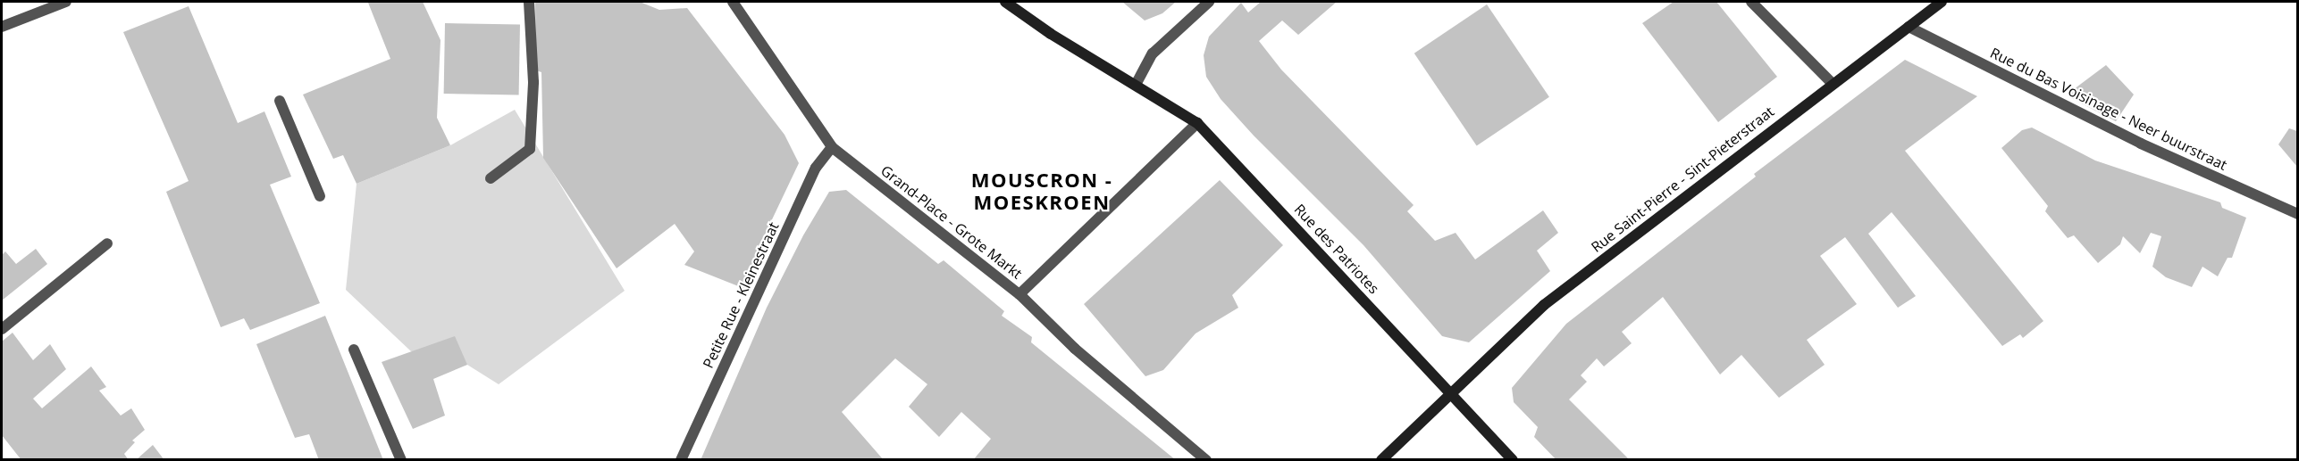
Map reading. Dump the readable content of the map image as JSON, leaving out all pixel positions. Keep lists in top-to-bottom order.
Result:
{
  "streets": {
    "street": [
      "Rue du Bas Voisinage - Neer buurstraat",
      "Rue Saint-Pierre - Sint-Pieterstraat",
      "Grand-Place - Grote Markt",
      "Rue des Patriotes",
      "Petite Rue - Kleinestraat"
    ]
  },
  "crossings": [
    ["Rue du Bas Voisinage - Neer buurstraat", "Rue Saint-Pierre - Sint-Pieterstraat"],
    ["Rue Saint-Pierre - Sint-Pieterstraat", "Rue des Patriotes"],
    ["Grand-Place - Grote Markt", "Rue des Patriotes"],
    ["Grand-Place - Grote Markt", "Petite Rue - Kleinestraat"]
  ],
  "districts": ["MOUSCRON - MOESKROEN"]
}
